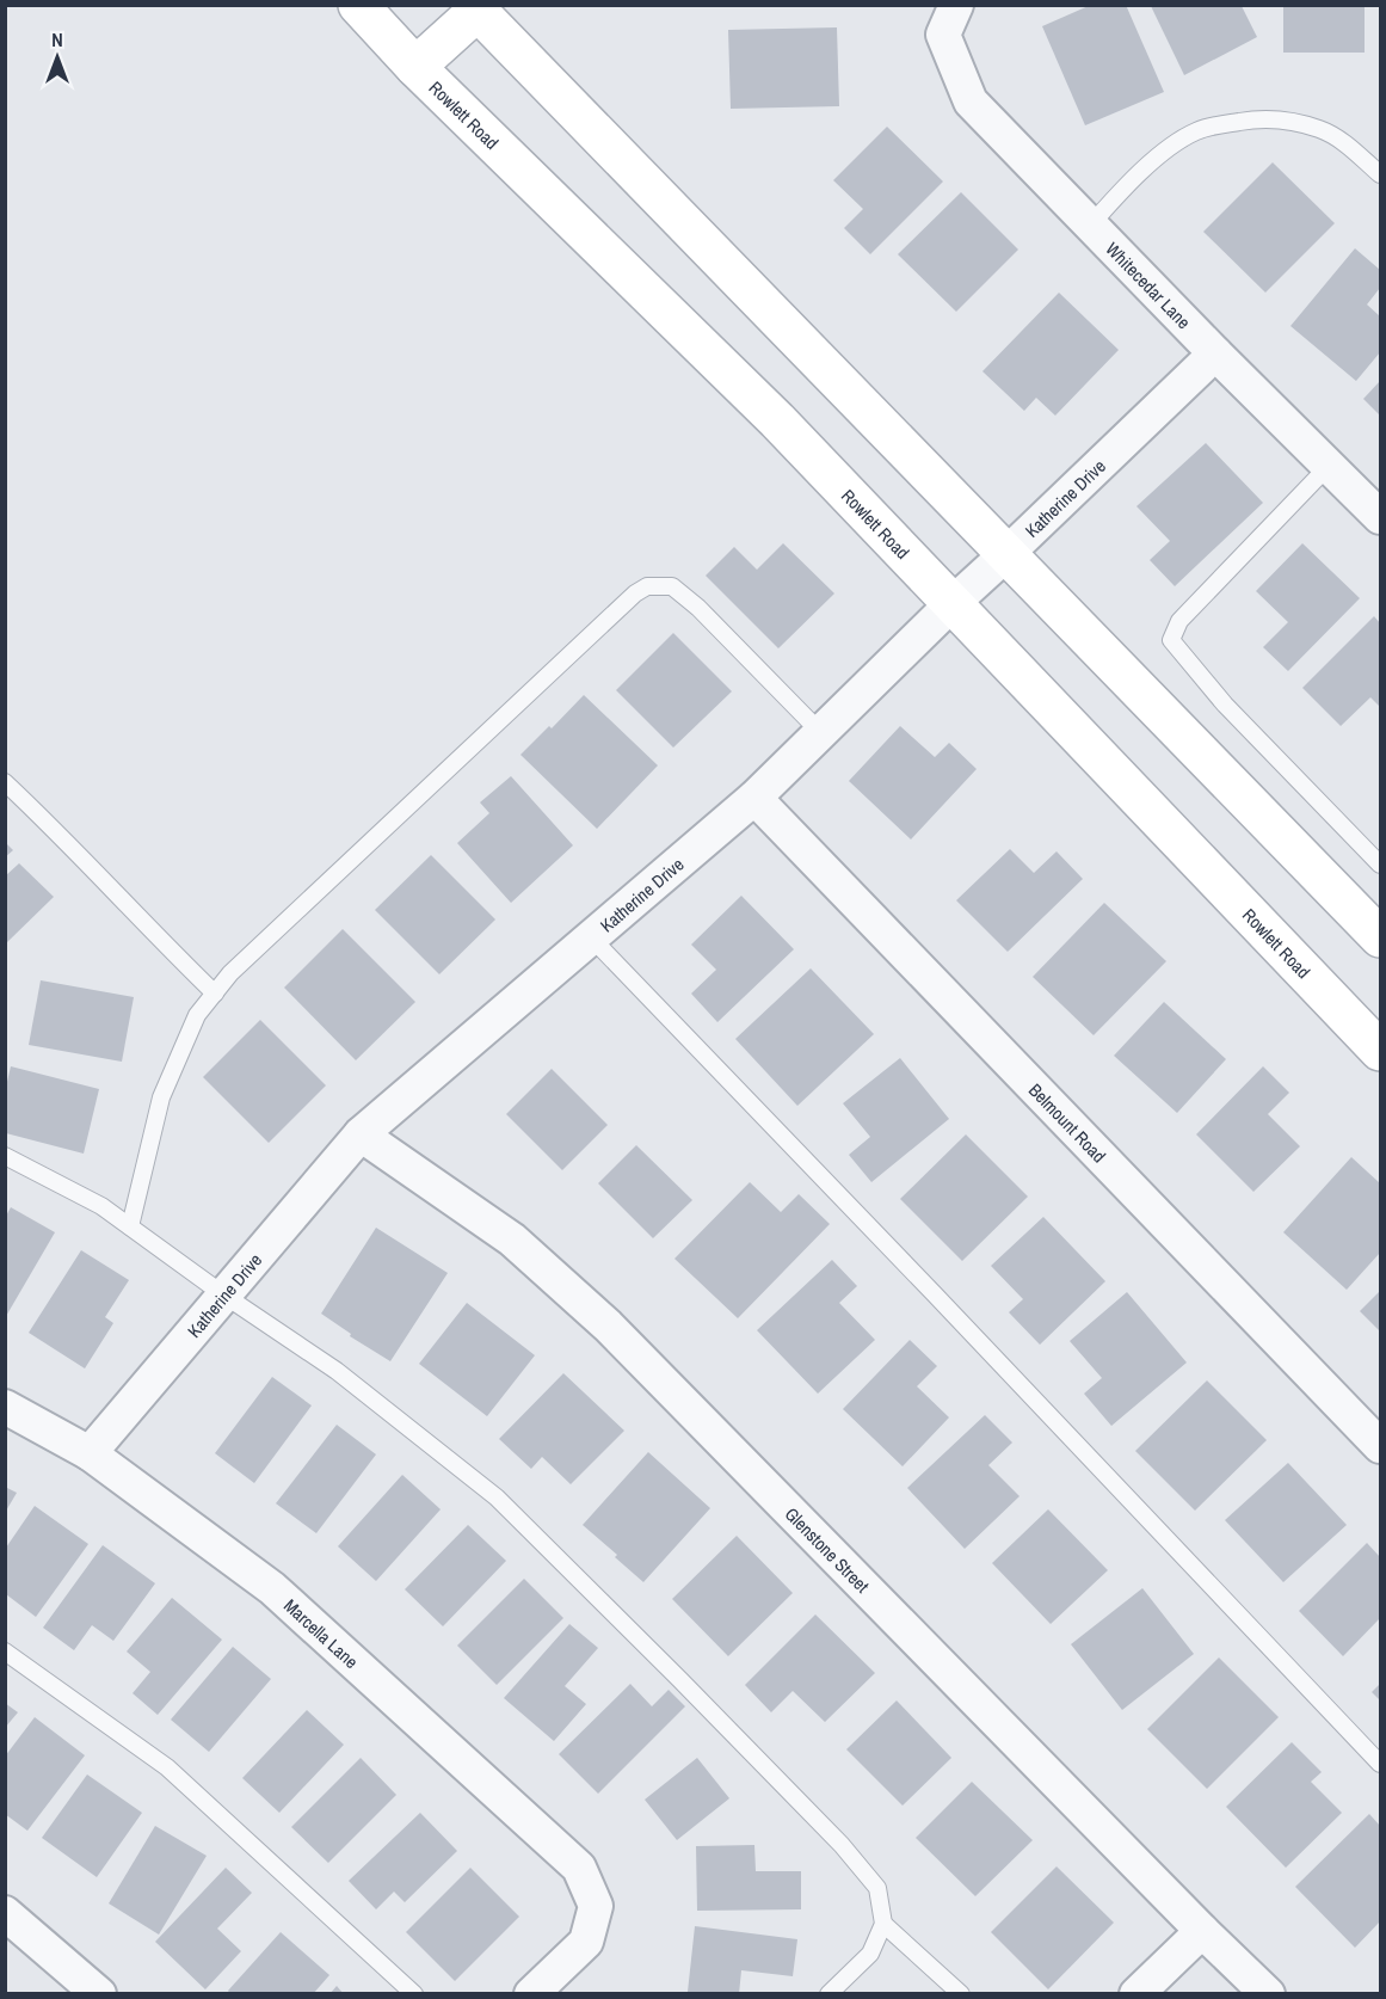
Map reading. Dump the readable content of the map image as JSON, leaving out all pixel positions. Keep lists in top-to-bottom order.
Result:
{
  "streets": {
    "main road": ["Rowlett Road"],
    "street": [
      "Whitecedar Lane",
      "Katherine Drive",
      "Belmount Road",
      "Glenstone Street",
      "Marcella Lane"
    ]
  },
  "crossings": [
    ["Rowlett Road", "Katherine Drive"],
    ["Whitecedar Lane", "Katherine Drive"],
    ["Katherine Drive", "Belmount Road"],
    ["Katherine Drive", "Glenstone Street"],
    ["Katherine Drive", "Marcella Lane"]
  ],
  "north": "top"
}
